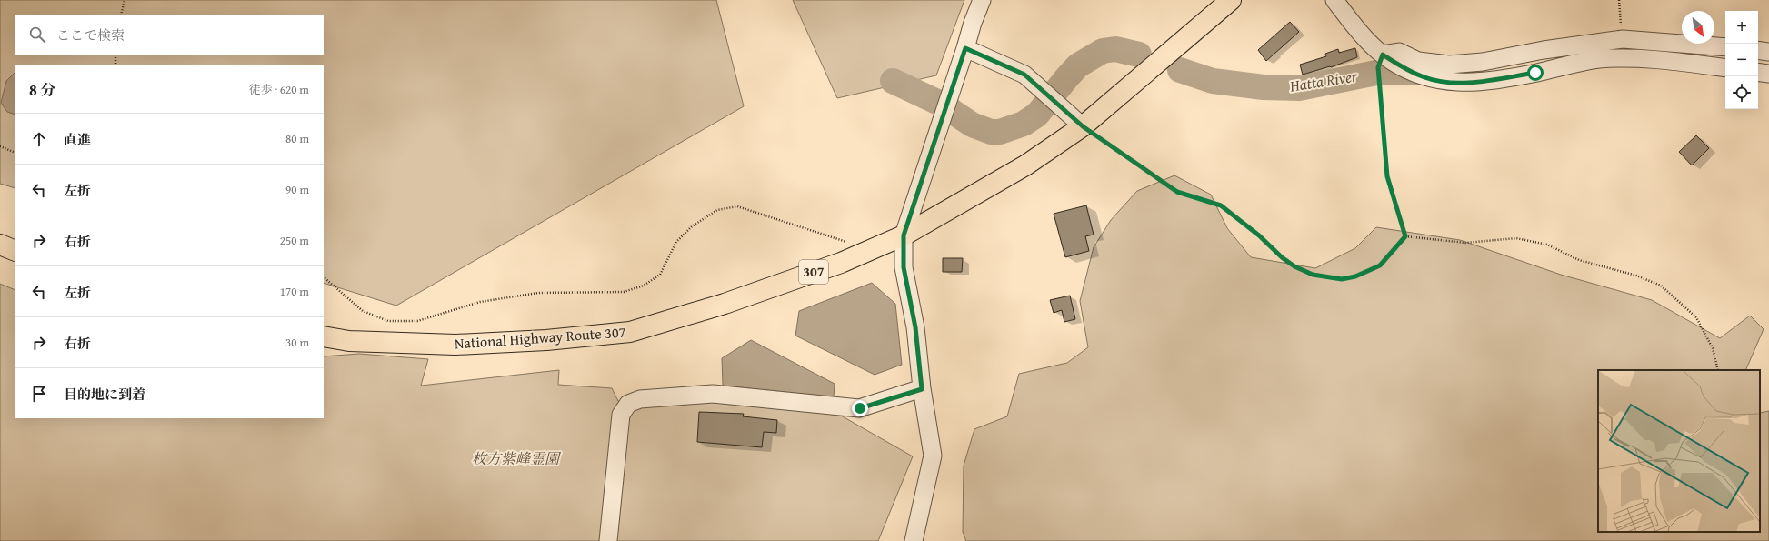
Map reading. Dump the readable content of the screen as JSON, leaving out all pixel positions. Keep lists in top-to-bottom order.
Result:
{
  "streets": {
    "highway": ["307", "National Highway Route 307"]
  },
  "water": ["Hatta River"],
  "parks": ["枚方紫峰霊園"],
  "north": "bottom right",
  "page": {
    "map_buttons": ["+", "−"],
    "search": "ここで検索",
    "heading": ["8 分", "徒歩 · 620 m"],
    "list": [
      ["直進", "80 m"],
      ["左折", "90 m"],
      ["右折", "250 m"],
      ["左折", "170 m"],
      ["右折", "30 m"],
      "目的地に到着"
    ]
  }
}
